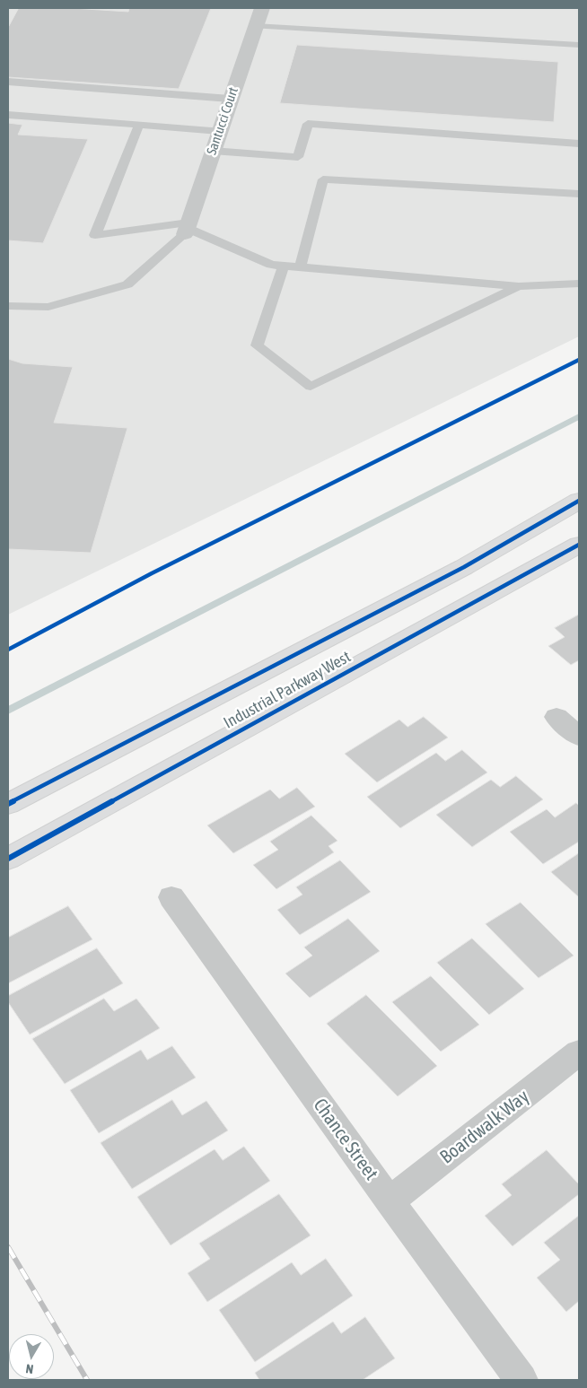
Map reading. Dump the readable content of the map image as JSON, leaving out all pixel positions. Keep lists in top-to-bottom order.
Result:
{
  "streets": {
    "main road": ["Industrial Parkway West"],
    "street": ["Santucci Court", "Boardwalk Way", "Chance Street"]
  },
  "crossings": [
    ["Boardwalk Way", "Chance Street"]
  ],
  "north": "bottom"
}
